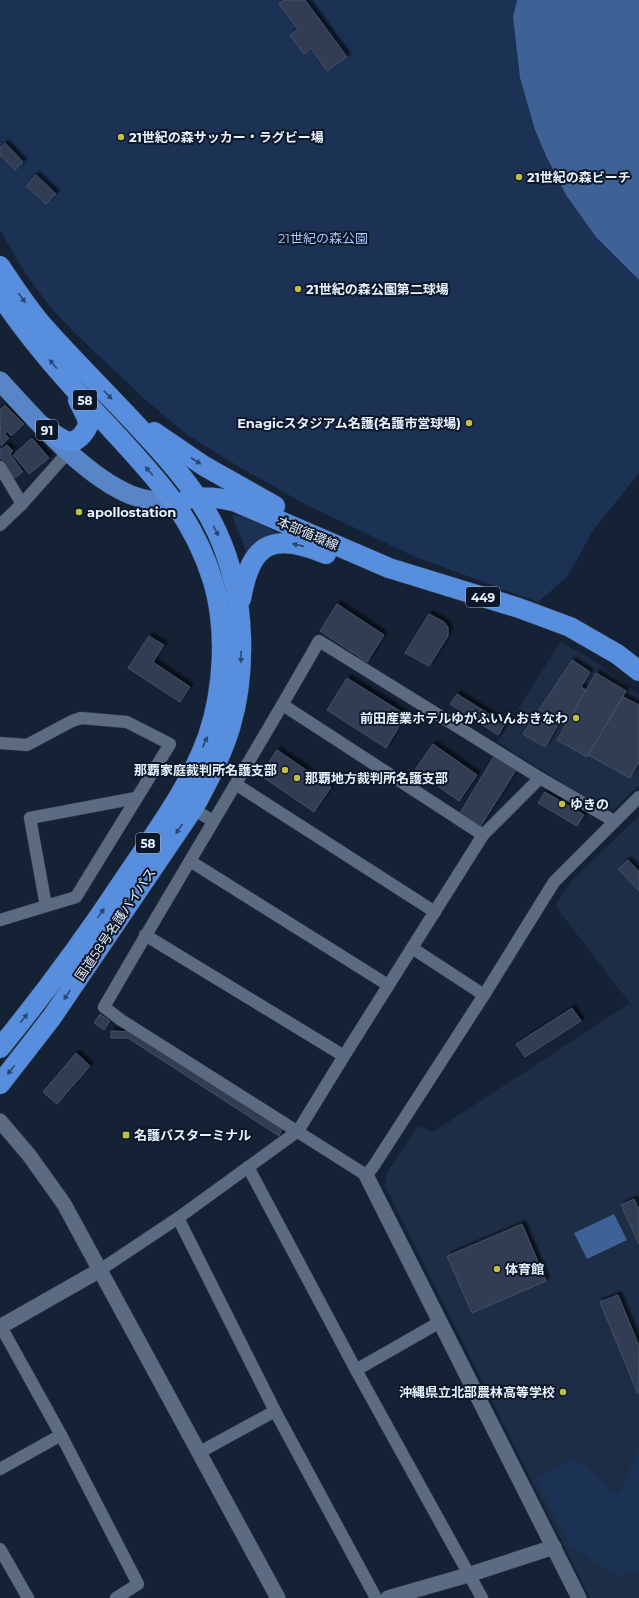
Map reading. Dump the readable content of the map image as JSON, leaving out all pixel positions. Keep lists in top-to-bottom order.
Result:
{
  "streets": {
    "highway": [
      "58",
      "本部循環線",
      "449",
      "国道58号名護バイパス"
    ],
    "main road": ["91"]
  },
  "crossings": [
    ["本部循環線", "国道58号名護バイパス"]
  ],
  "parks": ["21世紀の森公園"],
  "places": {
    "other": [
      "21世紀の森サッカー・ラグビー場",
      "21世紀の森ビーチ",
      "21世紀の森公園第二球場",
      "Enagicスタジアム名護(名護市営球場)",
      "apollostation",
      "前田産業ホテルゆがふいんおきなわ",
      "那覇家庭裁判所名護支部",
      "那覇地方裁判所名護支部",
      "ゆきの",
      "体育館",
      "沖縄県立北部農林高等学校"
    ],
    "transit": ["名護バスターミナル"]
  }
}
